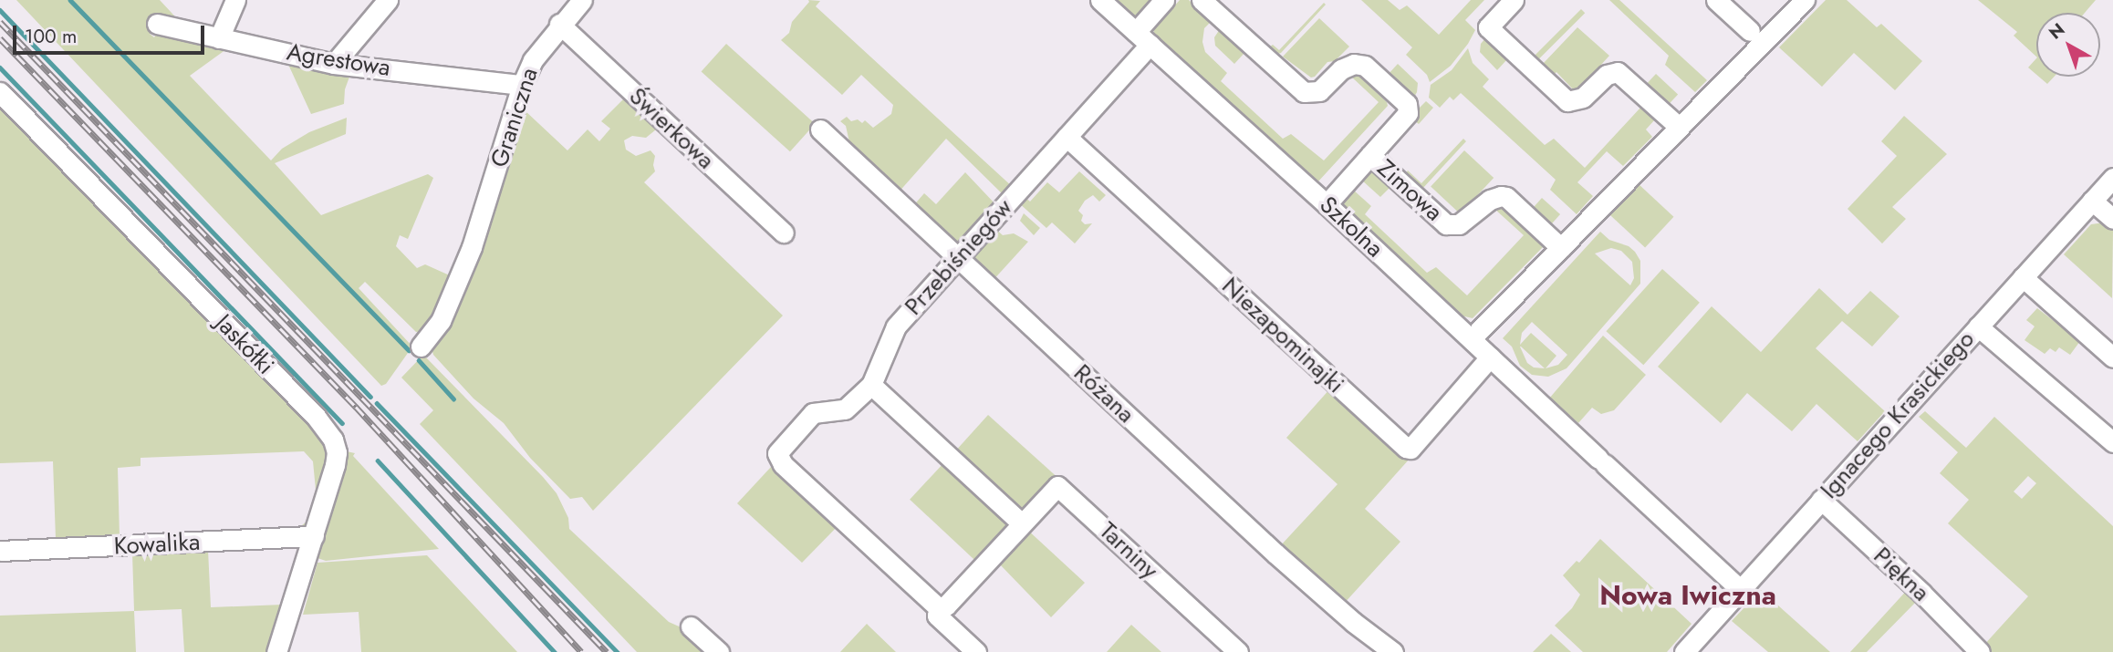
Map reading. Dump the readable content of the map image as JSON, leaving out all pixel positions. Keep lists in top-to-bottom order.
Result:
{
  "streets": {
    "street": [
      "Agrestowa",
      "Graniczna",
      "Świerkowa",
      "Zimowa",
      "Szkolna",
      "Przebiśniegów",
      "Niezapominajki",
      "Jaskółki",
      "Różana",
      "Ignacego Krasickiego",
      "Kowalika",
      "Tarniny",
      "Piękna"
    ]
  },
  "crossings": [
    ["Agrestowa", "Graniczna"],
    ["Graniczna", "Świerkowa"],
    ["Szkolna", "Przebiśniegów"],
    ["Szkolna", "Niezapominajki"],
    ["Szkolna", "Ignacego Krasickiego"],
    ["Przebiśniegów", "Niezapominajki"],
    ["Przebiśniegów", "Różana"],
    ["Przebiśniegów", "Tarniny"],
    ["Jaskółki", "Kowalika"],
    ["Ignacego Krasickiego", "Piękna"]
  ],
  "districts": ["Nowa Iwiczna"],
  "scale_bar": "100 m",
  "north": "top left"
}
